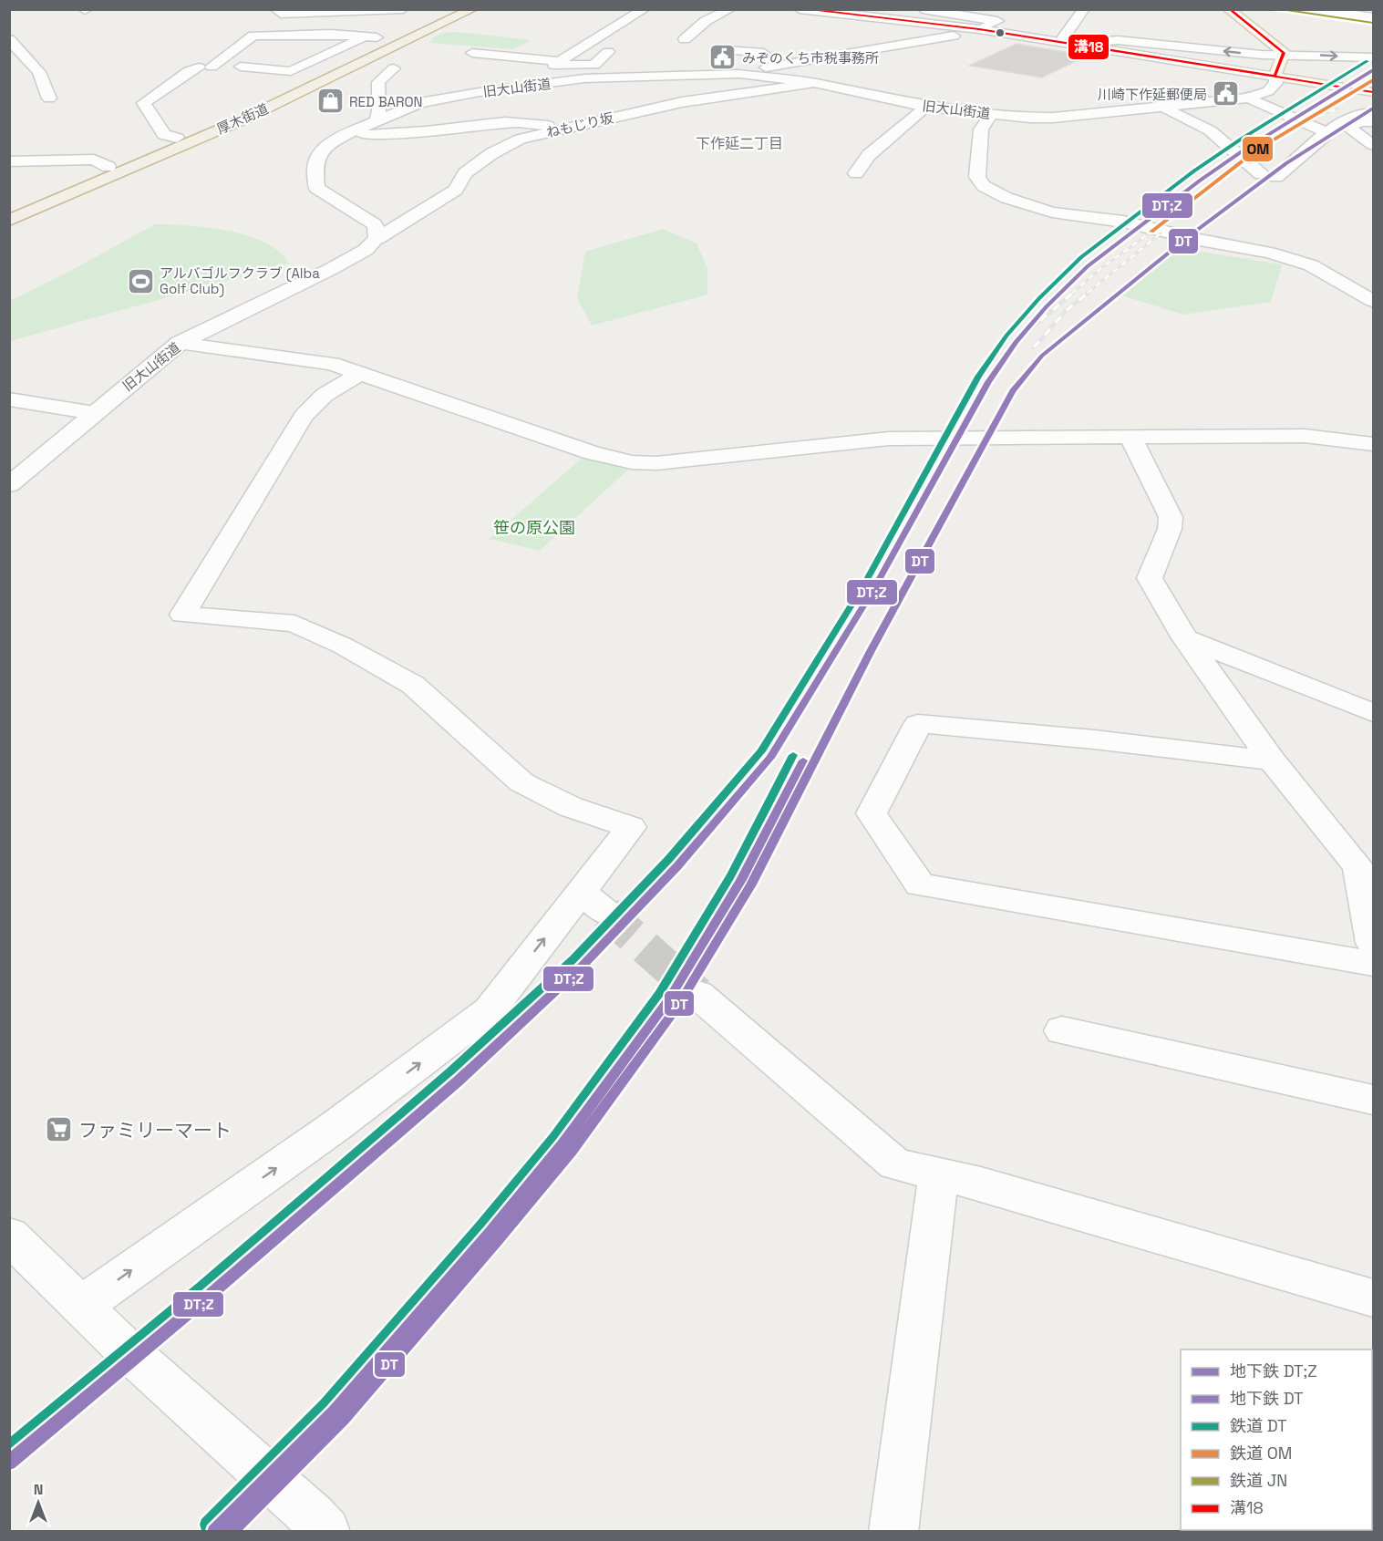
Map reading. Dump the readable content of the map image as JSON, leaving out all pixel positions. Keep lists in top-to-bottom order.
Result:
{
  "streets": {
    "highway": ["厚木街道"],
    "street": ["旧大山街道", "ねもじり坂"]
  },
  "crossings": [
    ["旧大山街道", "ねもじり坂"]
  ],
  "districts": ["下作延二丁目"],
  "parks": ["笹の原公園"],
  "places": {
    "public building": ["みぞのくち市税事務所", "川崎下作延郵便局"],
    "shop": ["RED BARON"],
    "sports": ["アルバゴルフクラブ (Alba Golf Club)"],
    "supermarket": ["ファミリーマート"]
  },
  "lines": [
    "rail line JN",
    "transit line 溝18",
    "rail line DT",
    "metro line DT;Z",
    "rail line OM",
    "metro line DT"
  ],
  "legend": [
    "地下鉄 DT;Z",
    "地下鉄 DT",
    "鉄道 DT",
    "鉄道 OM",
    "鉄道 JN",
    "溝18"
  ],
  "north": "top"
}
